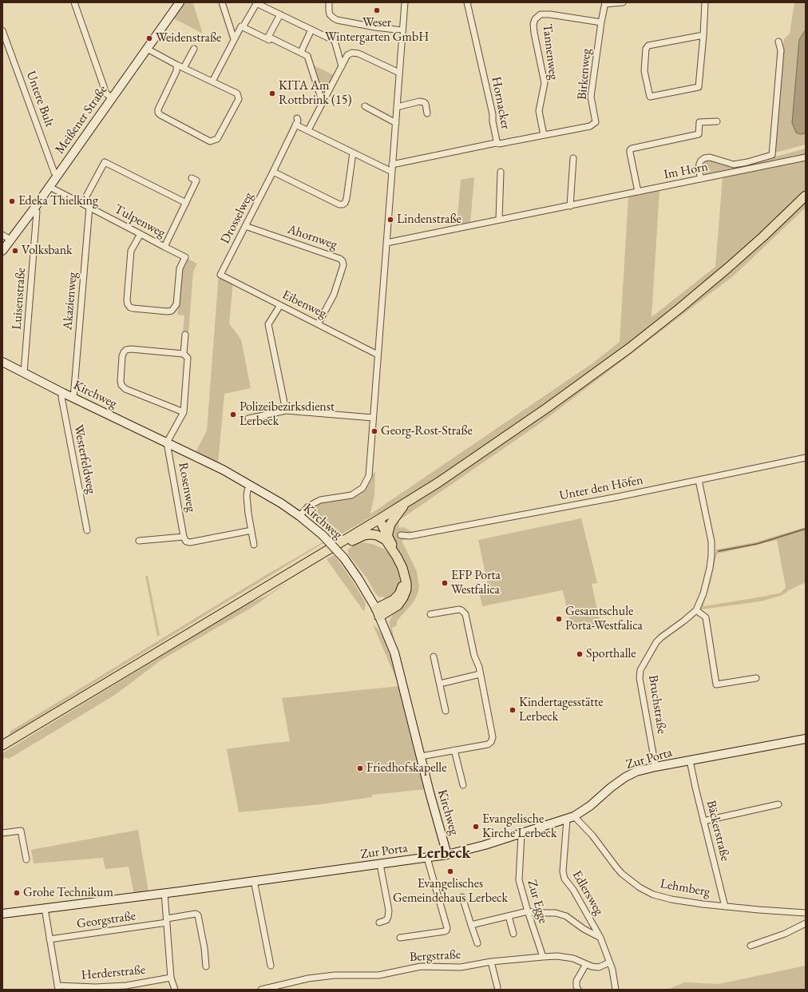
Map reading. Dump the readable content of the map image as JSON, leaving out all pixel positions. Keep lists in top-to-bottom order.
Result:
{
  "streets": {
    "street": [
      "Tannenweg",
      "Birkenweg",
      "Untere Bult",
      "Hornacker",
      "Meißener Straße",
      "Im Horn",
      "Drosselweg",
      "Tulpenweg",
      "Ahornweg",
      "Luisenstraße",
      "Akazienweg",
      "Eibenweg",
      "Kirchweg",
      "Westerfeldweg",
      "Rosenweg",
      "Unter den Höfen",
      "Bruchstraße",
      "Zur Porta",
      "Bäckerstraße",
      "Lehmberg",
      "Edlersweg",
      "Zur Egge",
      "Georgstraße",
      "Bergstraße",
      "Herderstraße"
    ]
  },
  "crossings": [
    ["Tannenweg", "Birkenweg"],
    ["Birkenweg", "Hornacker"],
    ["Untere Bult", "Meißener Straße"],
    ["Meißener Straße", "Tulpenweg"],
    ["Meißener Straße", "Luisenstraße"],
    ["Drosselweg", "Ahornweg"],
    ["Drosselweg", "Eibenweg"],
    ["Tulpenweg", "Akazienweg"],
    ["Ahornweg", "Eibenweg"],
    ["Luisenstraße", "Kirchweg"],
    ["Akazienweg", "Kirchweg"],
    ["Kirchweg", "Westerfeldweg"],
    ["Kirchweg", "Rosenweg"],
    ["Kirchweg", "Zur Porta"],
    ["Unter den Höfen", "Bruchstraße"],
    ["Bruchstraße", "Zur Porta"],
    ["Zur Porta", "Bäckerstraße"],
    ["Zur Porta", "Lehmberg"],
    ["Zur Porta", "Edlersweg"],
    ["Zur Porta", "Zur Egge"],
    ["Bäckerstraße", "Lehmberg"],
    ["Lehmberg", "Edlersweg"],
    ["Edlersweg", "Bergstraße"],
    ["Zur Egge", "Bergstraße"]
  ],
  "districts": ["Lerbeck"],
  "places": [
    "Weser Wintergarten GmbH",
    "Weidenstraße",
    "KITA Am Rottbrink (15)",
    "Edeka Thielking",
    "Lindenstraße",
    "Volksbank",
    "Polizeibezirksdienst Lerbeck",
    "Georg-Rost-Straße",
    "EFP Porta Westfalica",
    "Gesamtschule Porta-Westfalica",
    "Sporthalle",
    "Kindertagesstätte Lerbeck",
    "Friedhofskapelle",
    "Evangelische Kirche Lerbeck",
    "Evangelisches Gemeindehaus Lerbeck",
    "Grohe Technikum"
  ]
}
